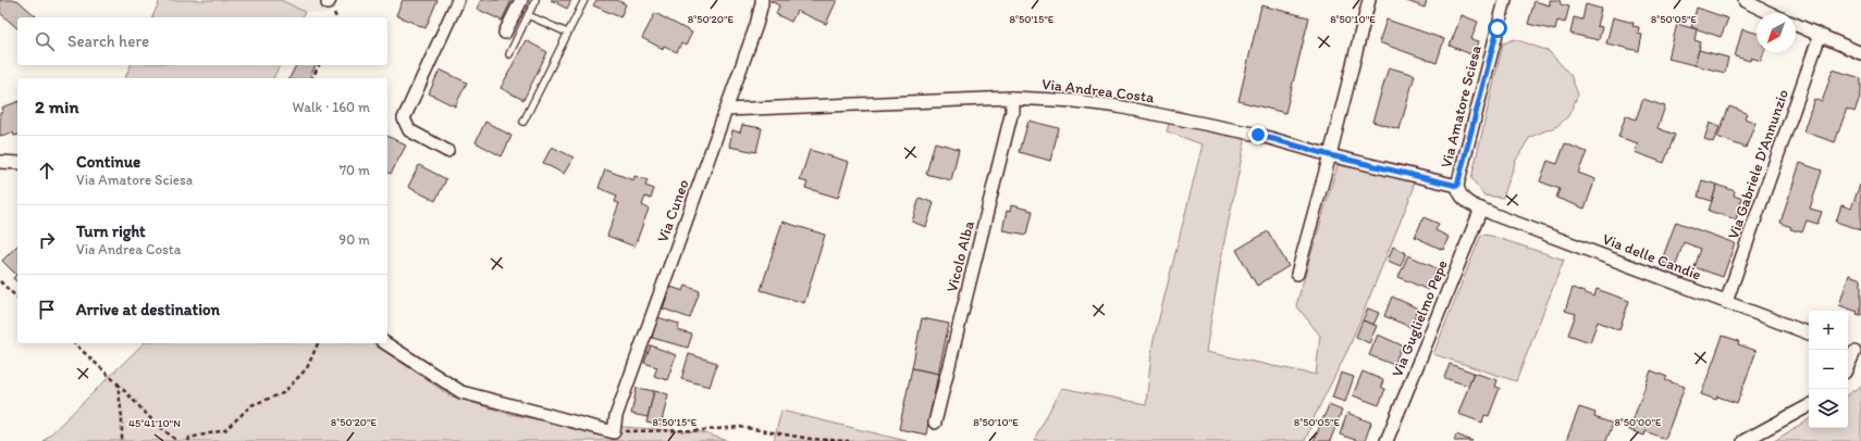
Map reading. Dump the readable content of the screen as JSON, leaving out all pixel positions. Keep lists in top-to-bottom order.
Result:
{
  "streets": {
    "street": [
      "Via Andrea Costa",
      "Via Amatore Sciesa",
      "Via Gabriele D'Annunzio",
      "Via Cuneo",
      "Vicolo Alba",
      "Via delle Candie",
      "Via Guglielmo Pepe"
    ]
  },
  "crossings": [
    ["Via Andrea Costa", "Via Amatore Sciesa"],
    ["Via Andrea Costa", "Via Cuneo"],
    ["Via Andrea Costa", "Vicolo Alba"],
    ["Via Amatore Sciesa", "Via delle Candie"],
    ["Via Amatore Sciesa", "Via Guglielmo Pepe"],
    ["Via Gabriele D'Annunzio", "Via delle Candie"],
    ["Via delle Candie", "Via Guglielmo Pepe"]
  ],
  "north": "bottom left",
  "page": {
    "search": "Search here",
    "heading": ["2 min", "Walk · 160 m"],
    "list": [
      ["Continue", "Via Amatore Sciesa", "70 m"],
      ["Turn right", "Via Andrea Costa", "90 m"],
      "Arrive at destination"
    ],
    "map_buttons": ["+", "−"]
  },
  "coordinates": [
    "8°50'20\"E",
    "8°50'15\"E",
    "8°50'10\"E",
    "8°50'05\"E",
    "8°50'00\"E",
    "45°41'10\"N"
  ]
}
